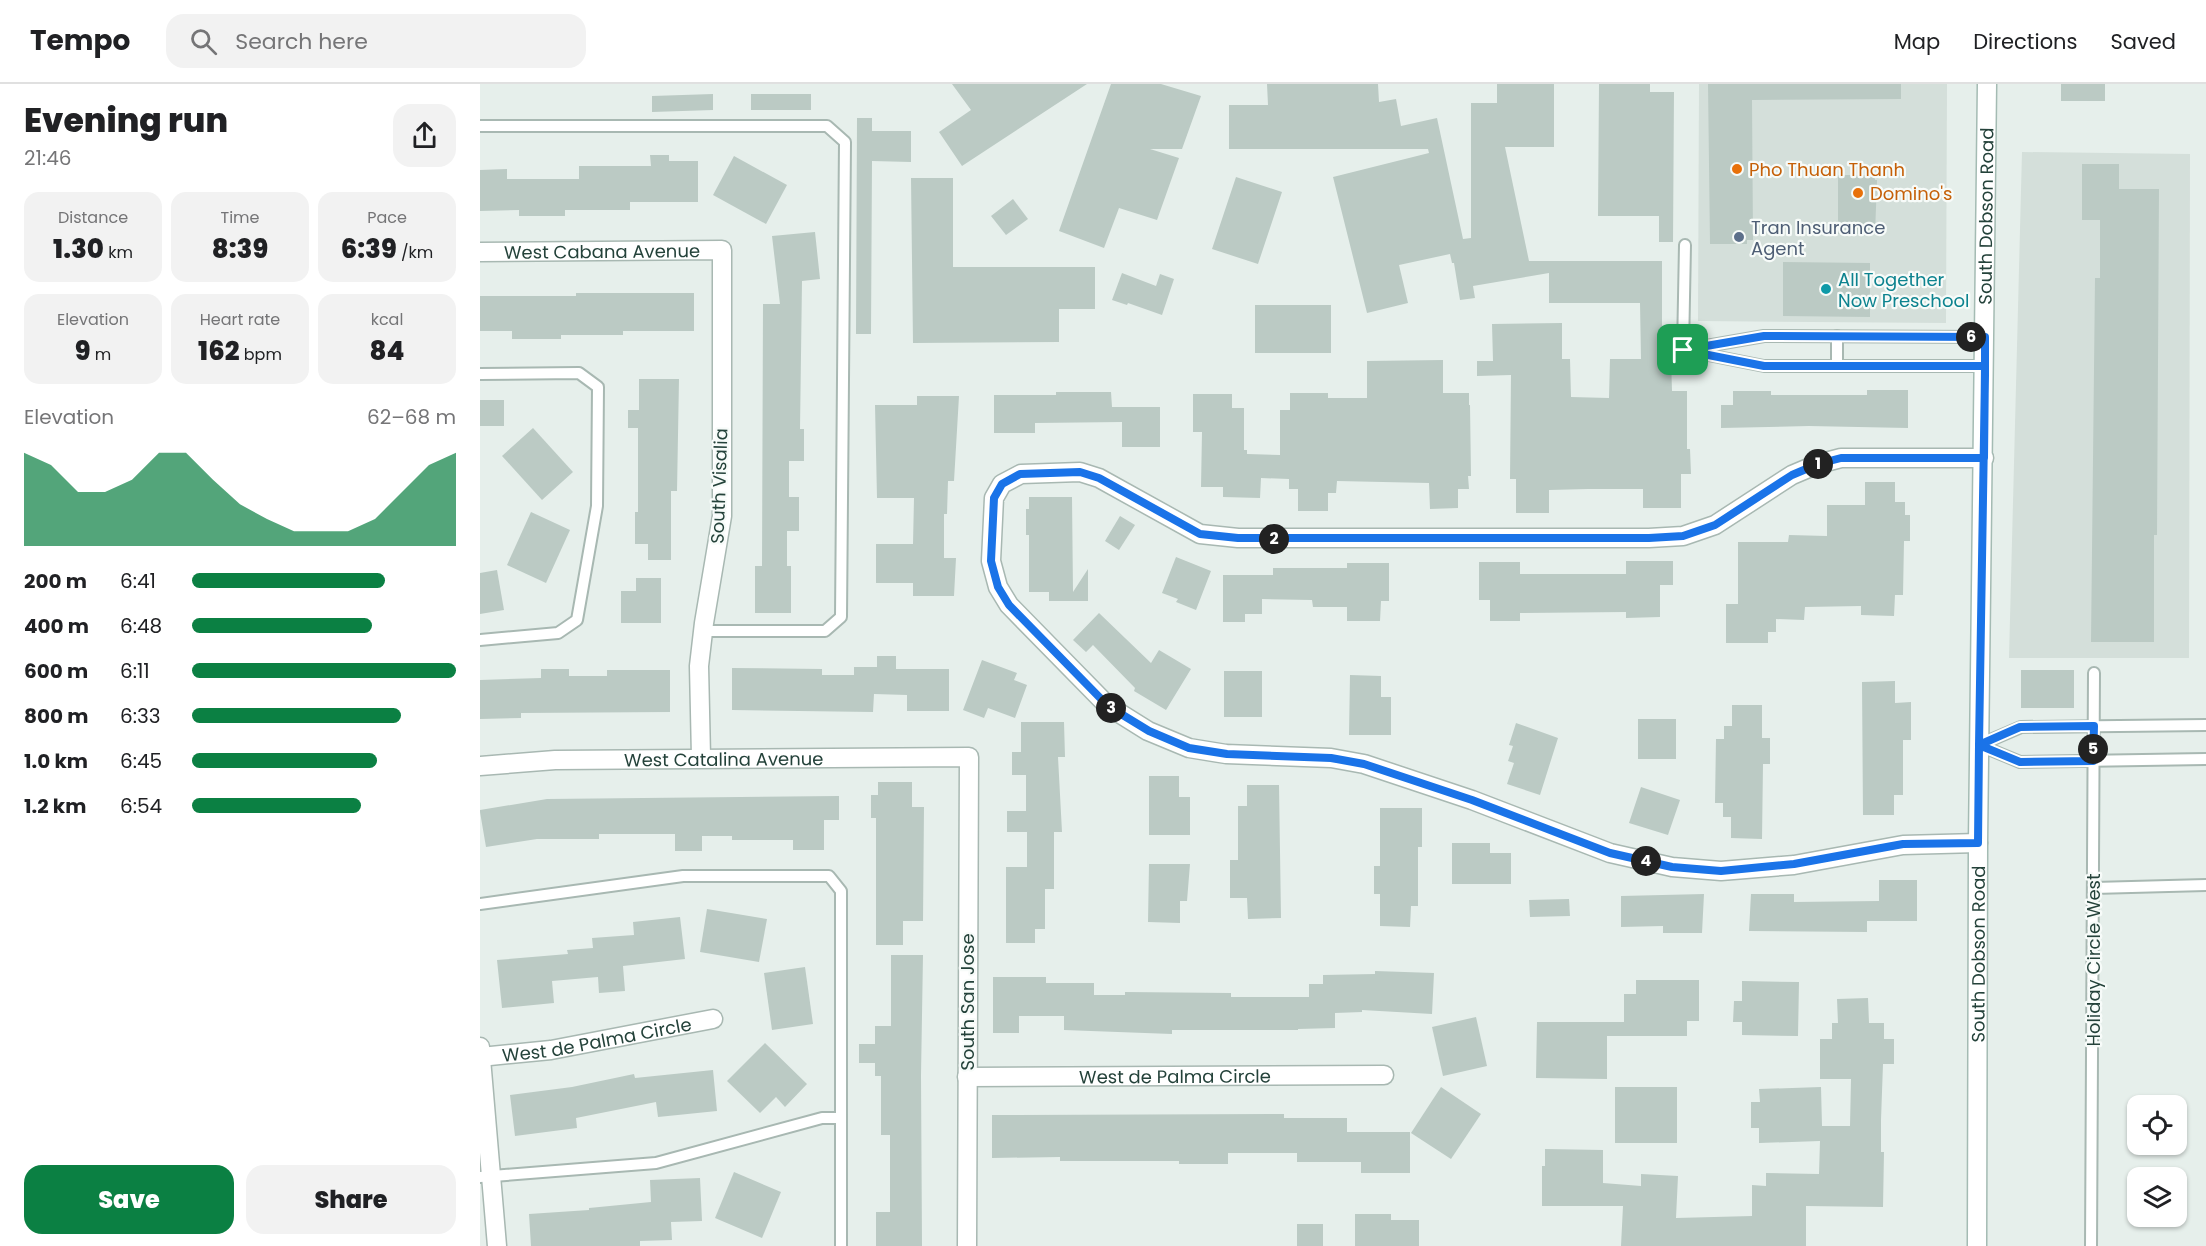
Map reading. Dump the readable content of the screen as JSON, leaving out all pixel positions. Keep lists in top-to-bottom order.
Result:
{
  "streets": {
    "street": [
      "South Dobson Road",
      "West Cabana Avenue",
      "South Visalia",
      "West Catalina Avenue",
      "South San Jose",
      "West de Palma Circle"
    ],
    "lane": ["Holiday Circle West"]
  },
  "crossings": [
    ["West Cabana Avenue", "South Visalia"],
    ["South Visalia", "West Catalina Avenue"],
    ["West Catalina Avenue", "South San Jose"],
    ["South San Jose", "West de Palma Circle"]
  ],
  "places": [
    "Pho Thuan Thanh",
    "Domino's",
    "Tran Insurance Agent",
    "All Together Now Preschool"
  ],
  "page": {
    "header": "Tempo",
    "search": "Search here",
    "nav": ["Map", "Directions", "Saved"],
    "heading": ["Evening run", "21:46"],
    "stats": [
      ["Distance", "1.30 km"],
      ["Time", "8:39"],
      ["Pace", "6:39 /km"],
      ["Elevation", "9 m"],
      ["Heart rate", "162 bpm"],
      ["kcal", "84"]
    ],
    "pins": [
      "6",
      "1",
      "2",
      "3",
      "5",
      "4"
    ],
    "chart": ["Elevation", "62–68 m"],
    "list": [
      {
        "name": "200 m",
        "note": "6:41"
      },
      {
        "name": "400 m",
        "note": "6:48"
      },
      {
        "name": "600 m",
        "note": "6:11"
      },
      {
        "name": "800 m",
        "note": "6:33"
      },
      {
        "name": "1.0 km",
        "note": "6:45"
      },
      {
        "name": "1.2 km",
        "note": "6:54"
      }
    ],
    "buttons": ["Save", "Share"]
  }
}
